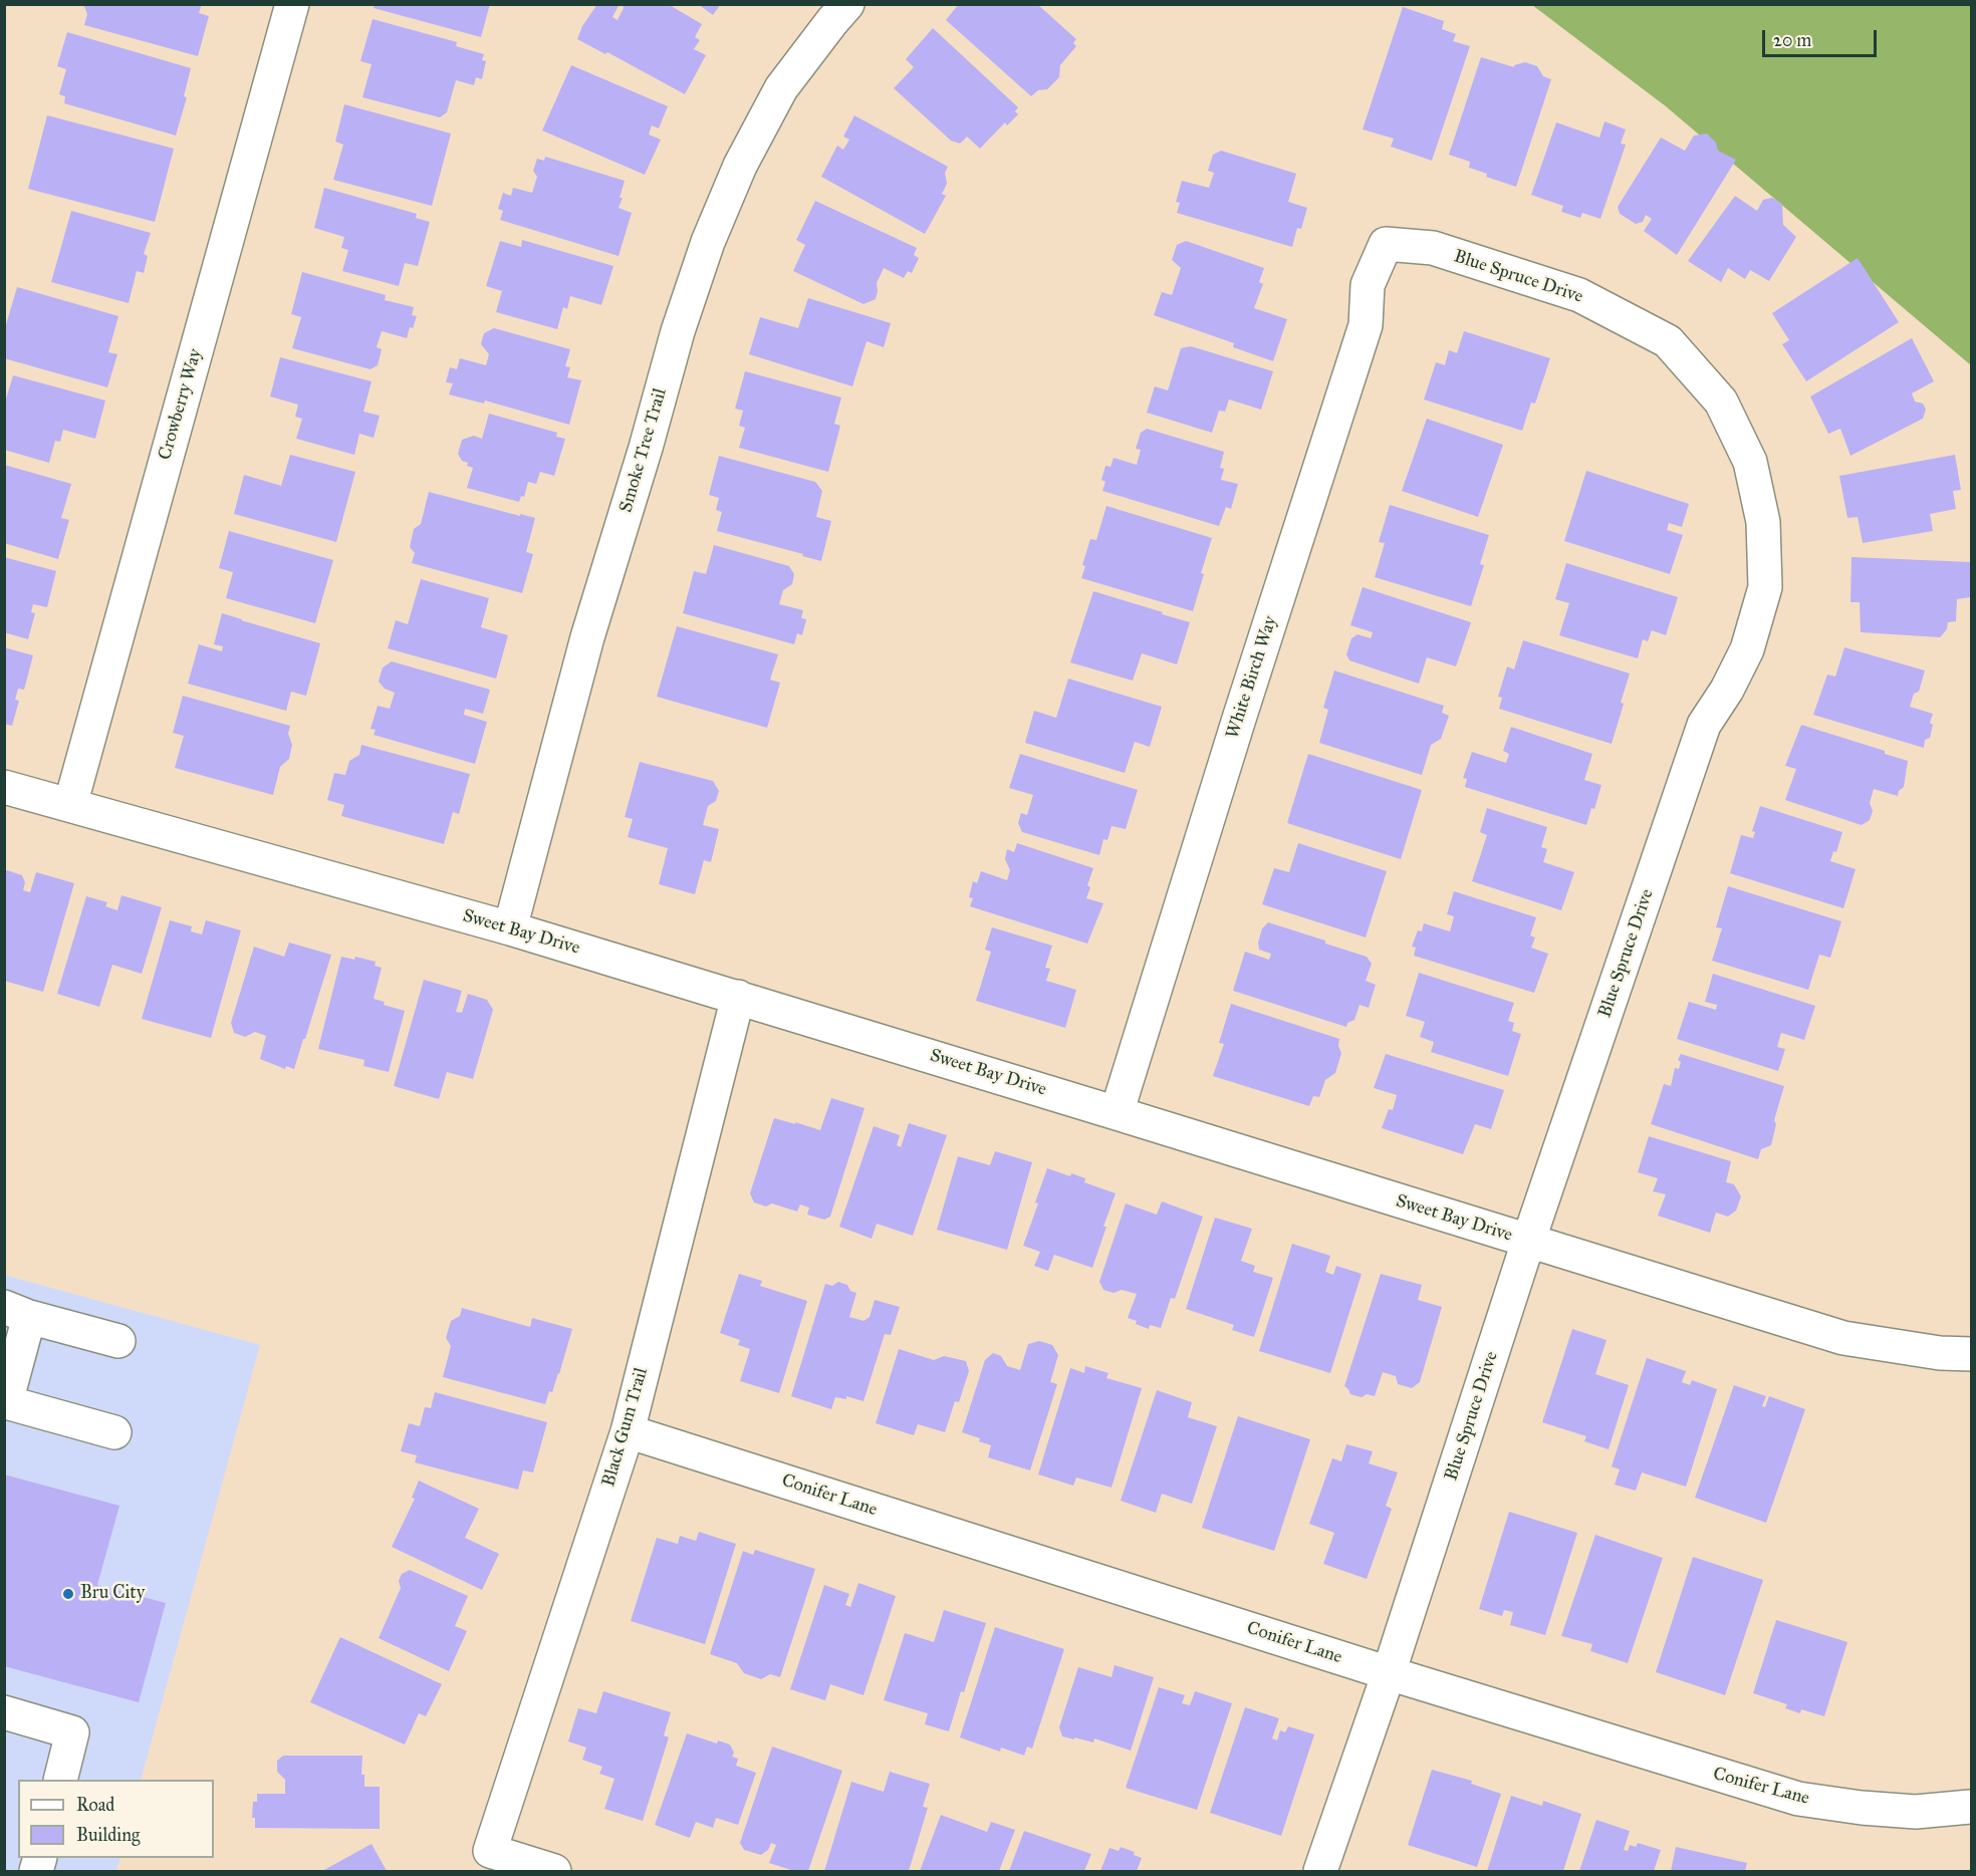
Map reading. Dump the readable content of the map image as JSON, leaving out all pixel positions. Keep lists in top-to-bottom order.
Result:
{
  "streets": {
    "street": [
      "Blue Spruce Drive",
      "Crowberry Way",
      "Smoke Tree Trail",
      "White Birch Way",
      "Sweet Bay Drive",
      "Black Gum Trail",
      "Conifer Lane"
    ]
  },
  "crossings": [
    ["Blue Spruce Drive", "White Birch Way"],
    ["Blue Spruce Drive", "Sweet Bay Drive"],
    ["Blue Spruce Drive", "Conifer Lane"],
    ["Crowberry Way", "Sweet Bay Drive"],
    ["Smoke Tree Trail", "Sweet Bay Drive"],
    ["White Birch Way", "Sweet Bay Drive"],
    ["Sweet Bay Drive", "Black Gum Trail"],
    ["Black Gum Trail", "Conifer Lane"]
  ],
  "places": ["Bru City"],
  "legend": ["Road", "Building"],
  "scale_bar": "20 m"
}
